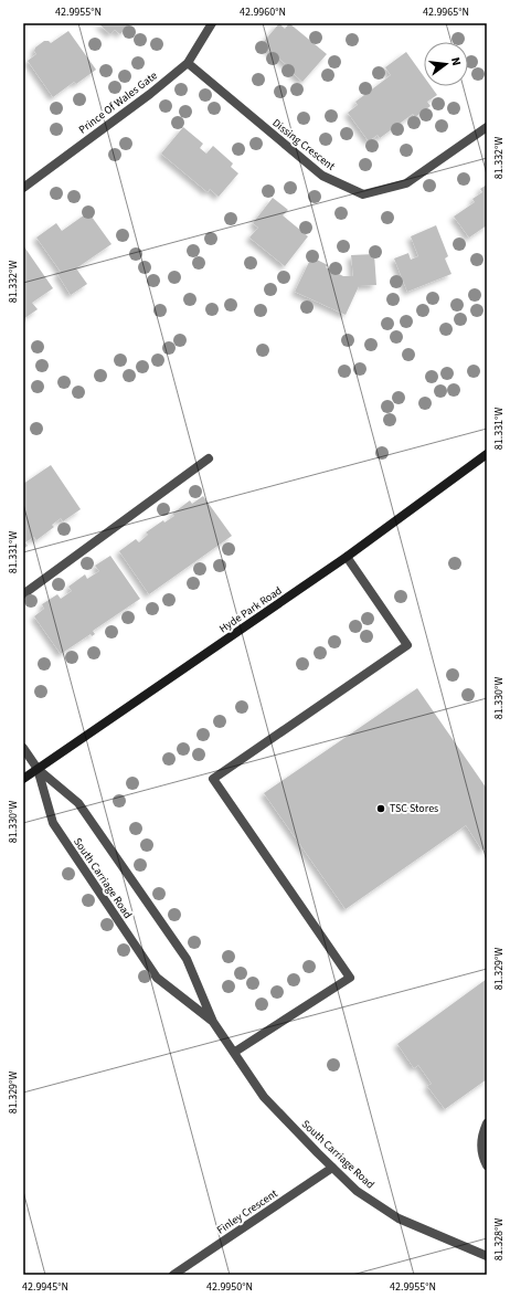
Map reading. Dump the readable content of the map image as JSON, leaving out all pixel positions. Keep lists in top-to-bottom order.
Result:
{
  "streets": {
    "main road": ["Hyde Park Road"],
    "street": [
      "Prince Of Wales Gate",
      "Dissing Crescent",
      "South Carriage Road",
      "Finley Crescent"
    ]
  },
  "crossings": [
    ["Prince Of Wales Gate", "Dissing Crescent"],
    ["Hyde Park Road", "South Carriage Road"],
    ["South Carriage Road", "Finley Crescent"]
  ],
  "places": ["TSC Stores"],
  "north": "right",
  "coordinates": [
    "42.9955°N",
    "42.9960°N",
    "42.9965°N",
    "81.332°W",
    "81.331°W",
    "81.330°W",
    "81.329°W",
    "81.328°W",
    "42.9945°N",
    "42.9950°N"
  ]
}
